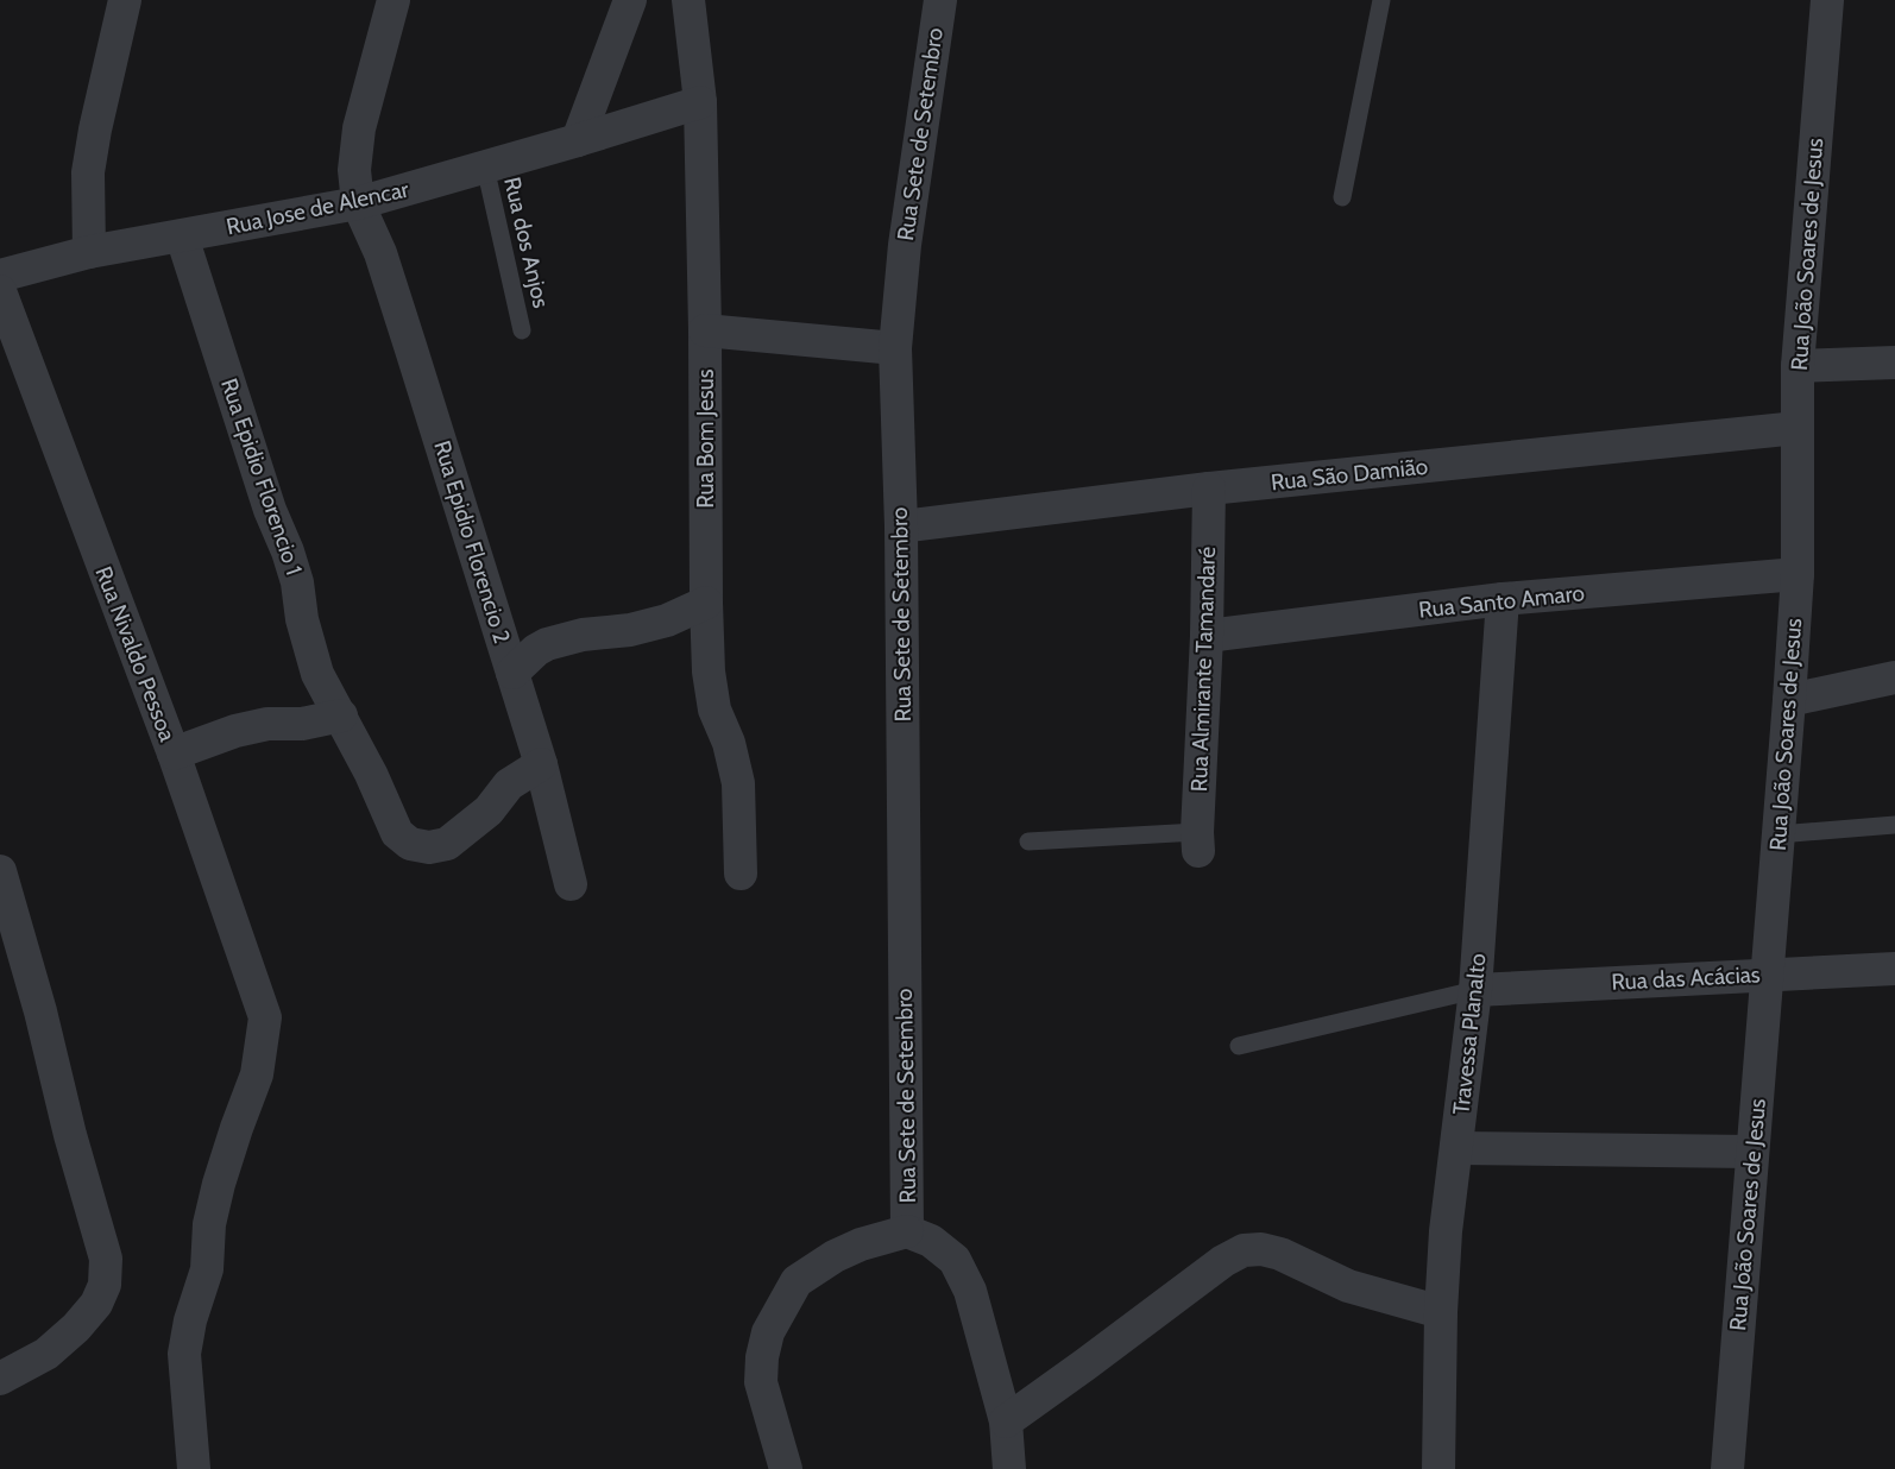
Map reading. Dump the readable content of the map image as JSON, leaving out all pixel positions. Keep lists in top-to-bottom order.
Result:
{
  "streets": {
    "street": [
      "Rua Sete de Setembro",
      "Rua Jose de Alencar",
      "Rua João Soares de Jesus",
      "Rua Bom Jesus",
      "Rua São Damião",
      "Rua Epidio Florencio 1",
      "Rua Epidio Florencio 2",
      "Rua Santo Amaro",
      "Rua Nivaldo Pessoa",
      "Rua Almirante Tamandaré",
      "Rua das Acácias",
      "Travessa Planalto"
    ],
    "lane": ["Rua dos Anjos"]
  },
  "crossings": [
    ["Rua Sete de Setembro", "Rua São Damião"],
    ["Rua Jose de Alencar", "Rua dos Anjos"],
    ["Rua Jose de Alencar", "Rua Bom Jesus"],
    ["Rua Jose de Alencar", "Rua Epidio Florencio 1"],
    ["Rua Jose de Alencar", "Rua Epidio Florencio 2"],
    ["Rua João Soares de Jesus", "Rua São Damião"],
    ["Rua João Soares de Jesus", "Rua Santo Amaro"],
    ["Rua João Soares de Jesus", "Rua das Acácias"],
    ["Rua São Damião", "Rua Almirante Tamandaré"],
    ["Rua Epidio Florencio 1", "Rua Epidio Florencio 2"],
    ["Rua Santo Amaro", "Rua Almirante Tamandaré"],
    ["Rua Santo Amaro", "Travessa Planalto"],
    ["Rua das Acácias", "Travessa Planalto"]
  ]
}
